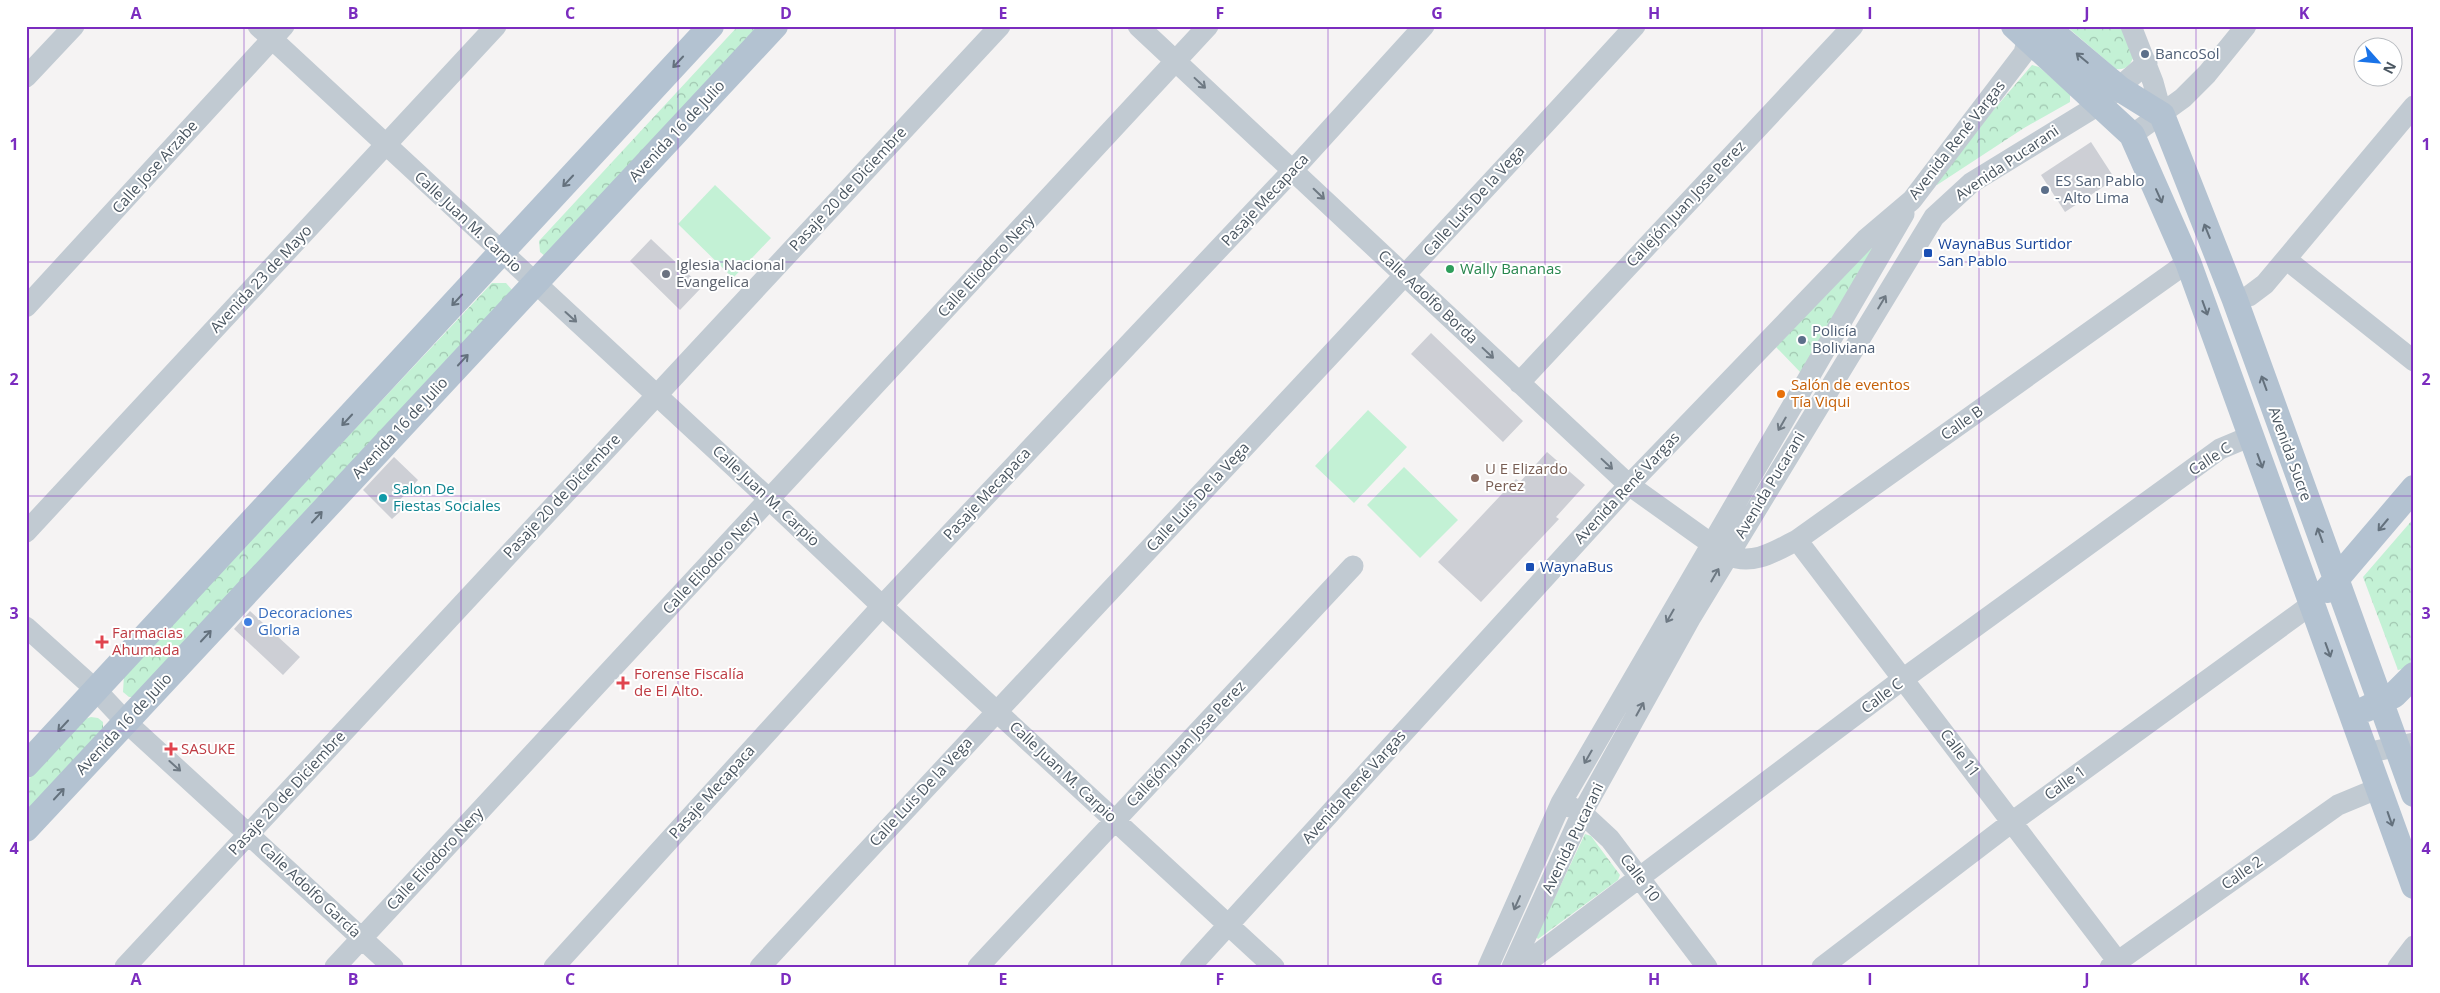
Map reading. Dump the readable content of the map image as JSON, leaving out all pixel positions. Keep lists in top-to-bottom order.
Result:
{
  "streets": {
    "main road": ["Avenida 16 de Julio", "Avenida Sucre"],
    "street": [
      "Avenida René Vargas",
      "Avenida Pucarani",
      "Calle Jose Arzabe",
      "Pasaje 20 de Diciembre",
      "Pasaje Mecapaca",
      "Calle Luis De la Vega",
      "Callejón Juan Jose Perez",
      "Calle Juan M. Carpio",
      "Calle Eliodoro Nery",
      "Avenida 23 de Mayo",
      "Calle Adolfo Borda",
      "Calle B",
      "Calle C",
      "Calle 11",
      "Calle 1",
      "Calle 2",
      "Calle 10",
      "Calle Adolfo García"
    ]
  },
  "crossings": [
    ["Avenida 16 de Julio", "Calle Juan M. Carpio"],
    ["Avenida 16 de Julio", "Calle Adolfo García"],
    ["Avenida René Vargas", "Avenida Pucarani"],
    ["Avenida René Vargas", "Calle Juan M. Carpio"],
    ["Avenida René Vargas", "Calle Adolfo Borda"],
    ["Avenida Pucarani", "Calle Adolfo Borda"],
    ["Avenida Pucarani", "Calle B"],
    ["Avenida Pucarani", "Calle C"],
    ["Avenida Pucarani", "Calle 10"],
    ["Calle Jose Arzabe", "Calle Juan M. Carpio"],
    ["Pasaje 20 de Diciembre", "Calle Juan M. Carpio"],
    ["Pasaje 20 de Diciembre", "Calle Adolfo García"],
    ["Pasaje Mecapaca", "Calle Juan M. Carpio"],
    ["Pasaje Mecapaca", "Calle Adolfo Borda"],
    ["Calle Luis De la Vega", "Calle Juan M. Carpio"],
    ["Calle Luis De la Vega", "Calle Adolfo Borda"],
    ["Callejón Juan Jose Perez", "Calle Juan M. Carpio"],
    ["Callejón Juan Jose Perez", "Calle Adolfo Borda"],
    ["Calle Juan M. Carpio", "Calle Eliodoro Nery"],
    ["Calle Juan M. Carpio", "Avenida 23 de Mayo"],
    ["Calle Eliodoro Nery", "Calle Adolfo Borda"],
    ["Calle Eliodoro Nery", "Calle Adolfo García"],
    ["Calle Adolfo Borda", "Calle B"],
    ["Calle B", "Avenida Sucre"],
    ["Calle B", "Calle 11"],
    ["Avenida Sucre", "Calle C"],
    ["Avenida Sucre", "Calle 1"],
    ["Avenida Sucre", "Calle 2"],
    ["Calle C", "Calle 11"],
    ["Calle C", "Calle 10"],
    ["Calle 11", "Calle 1"],
    ["Calle 11", "Calle 2"]
  ],
  "one_way": ["Calle Adolfo Borda"],
  "places": {
    "other": [
      "BancoSol",
      "ES San Pablo - Alto Lima",
      "Wally Bananas",
      "Iglesia Nacional Evangelica",
      "Policía Boliviana",
      "Salón de eventos Tía Viqui",
      "U E Elizardo Perez",
      "Salon De Fiestas Sociales",
      "Decoraciones Gloria"
    ],
    "transit": ["WaynaBus Surtidor San Pablo", "WaynaBus"],
    "health": ["Farmacias Ahumada", "Forense Fiscalía de El Alto.", "SASUKE"]
  },
  "north": "bottom right",
  "grid": {
    "columns": [
      "A",
      "B",
      "C",
      "D",
      "E",
      "F",
      "G",
      "H",
      "I",
      "J",
      "K"
    ],
    "rows": [
      "1",
      "2",
      "3",
      "4"
    ]
  }
}
